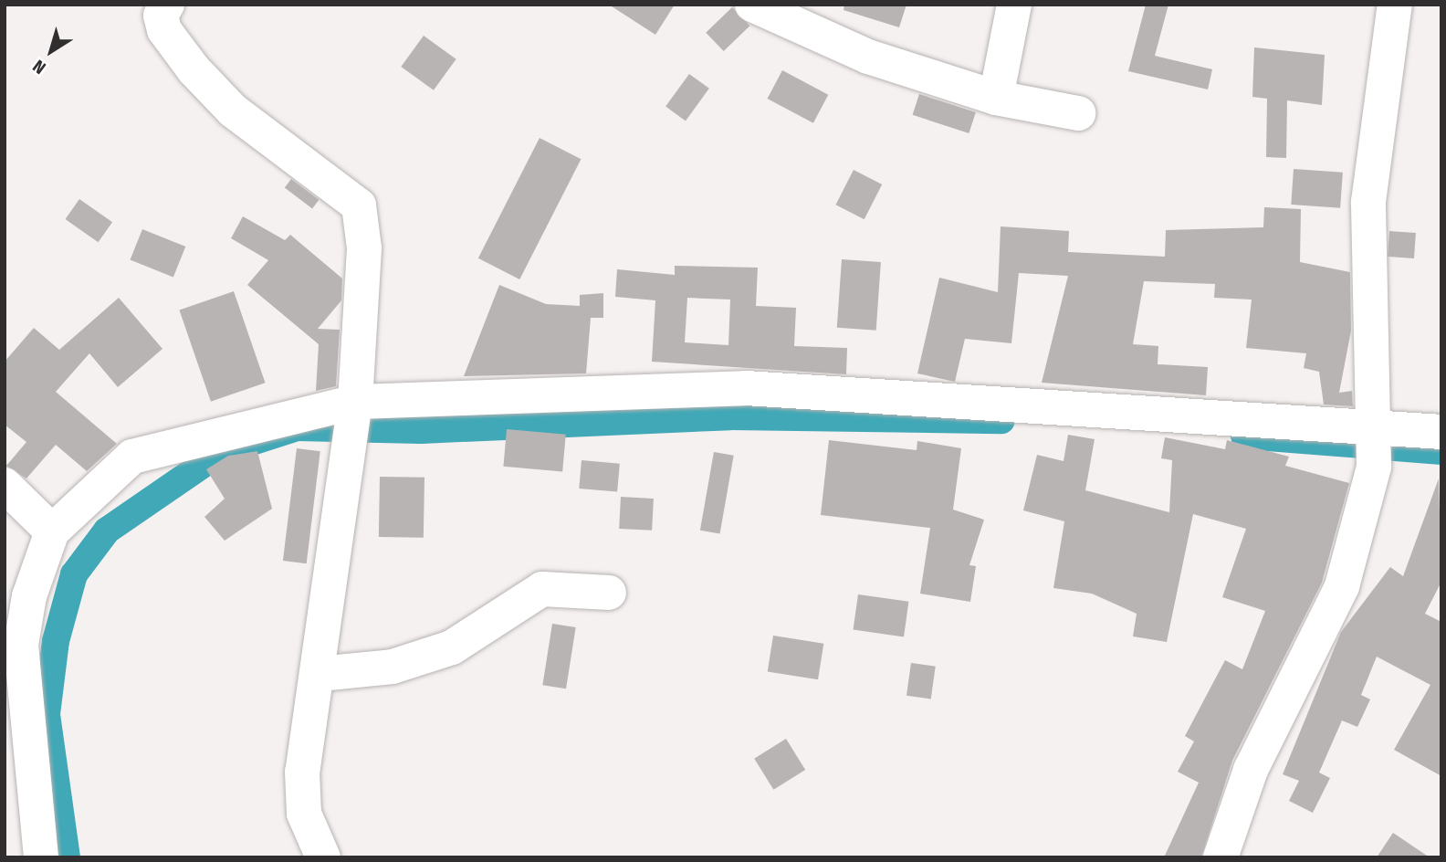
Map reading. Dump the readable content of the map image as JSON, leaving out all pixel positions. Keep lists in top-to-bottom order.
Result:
{
  "north": "bottom left"
}
